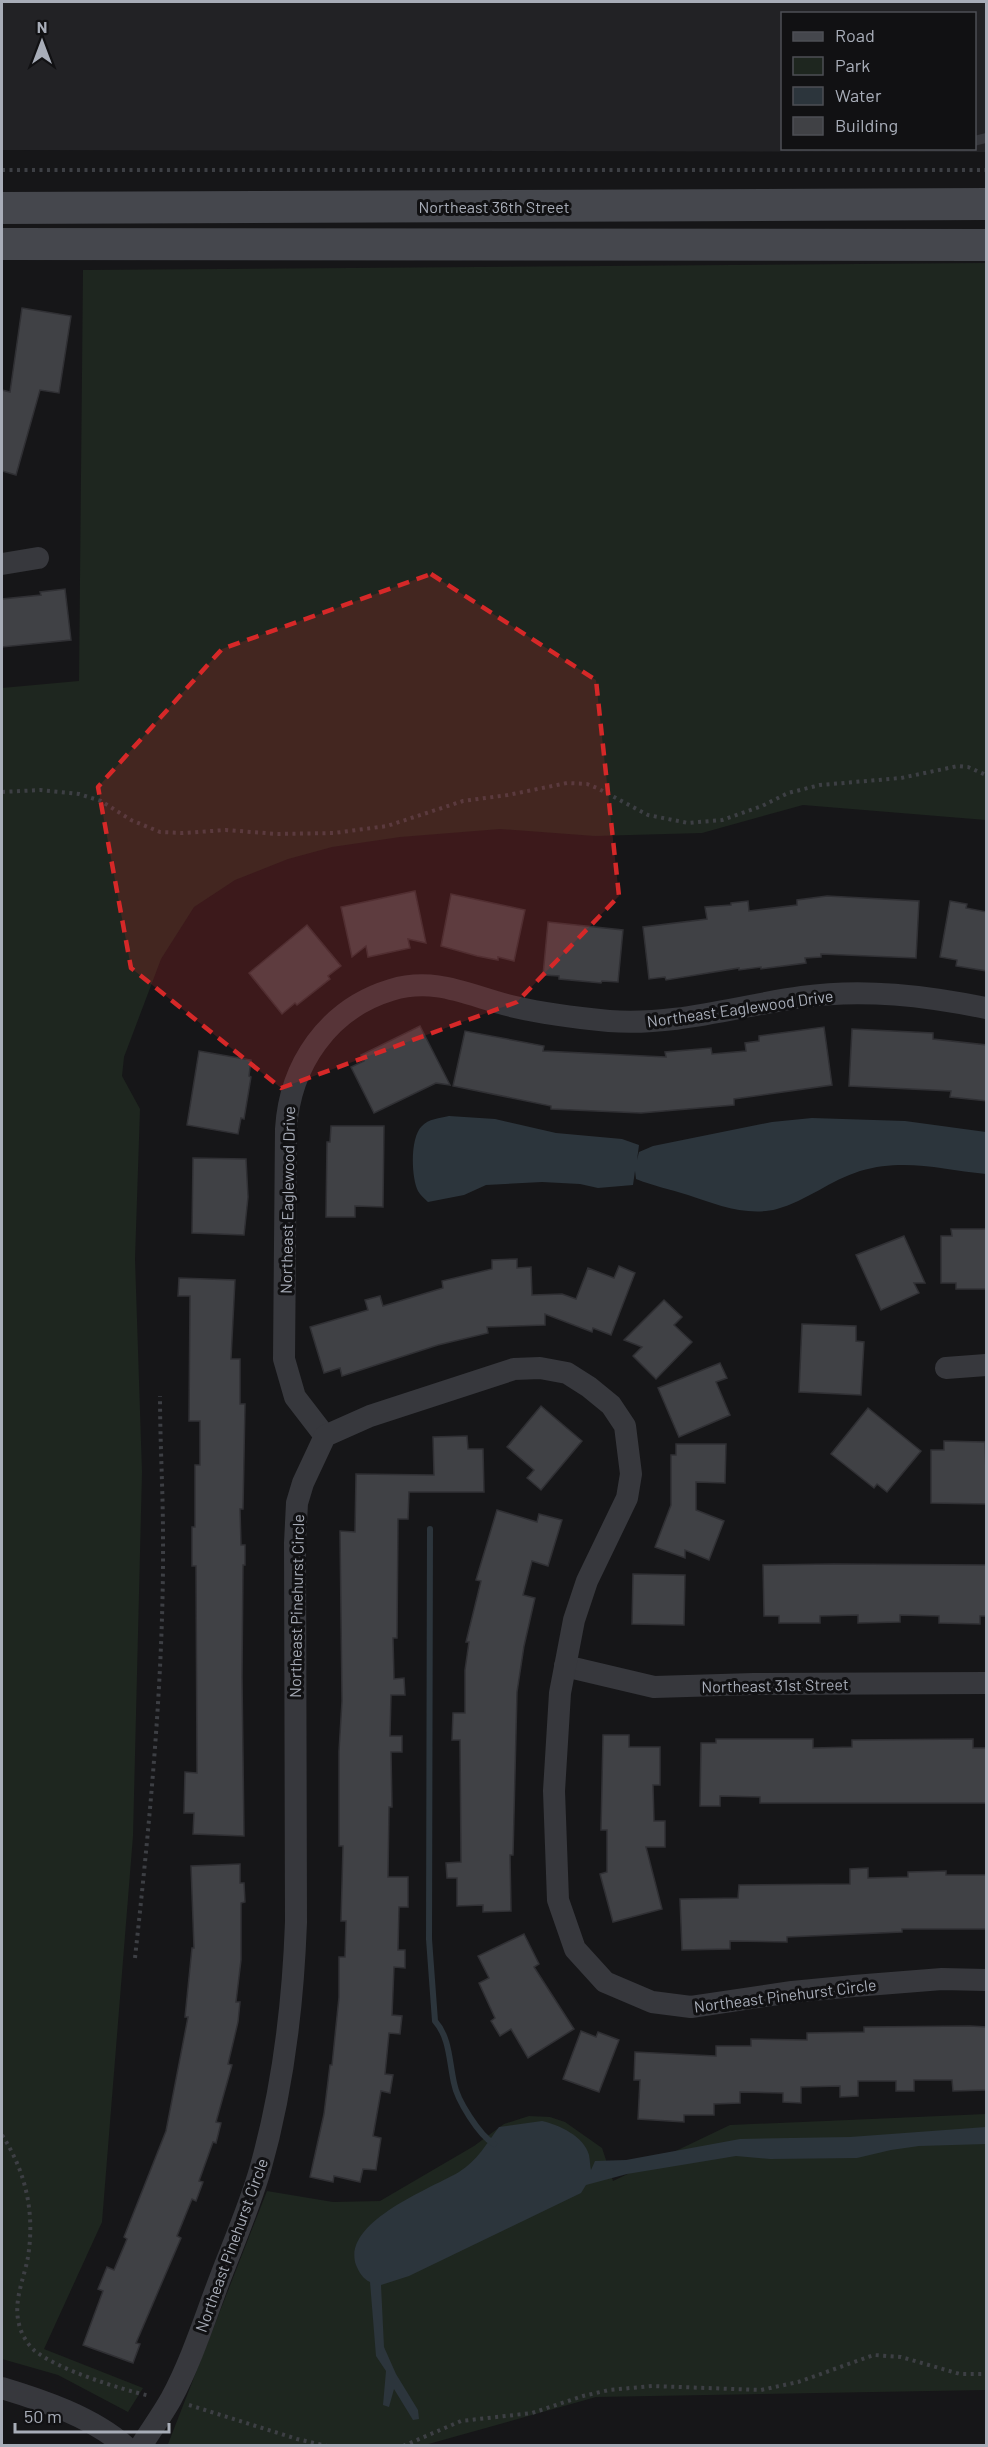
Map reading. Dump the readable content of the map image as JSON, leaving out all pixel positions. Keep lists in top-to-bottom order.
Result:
{
  "streets": {
    "main road": ["Northeast 36th Street"],
    "street": ["Northeast Eaglewood Drive", "Northeast Pinehurst Circle", "Northeast 31st Street"]
  },
  "crossings": [
    ["Northeast Eaglewood Drive", "Northeast Pinehurst Circle"],
    ["Northeast Pinehurst Circle", "Northeast 31st Street"]
  ],
  "legend": [
    "Road",
    "Park",
    "Water",
    "Building"
  ],
  "scale_bar": "50 m",
  "north": "top"
}
